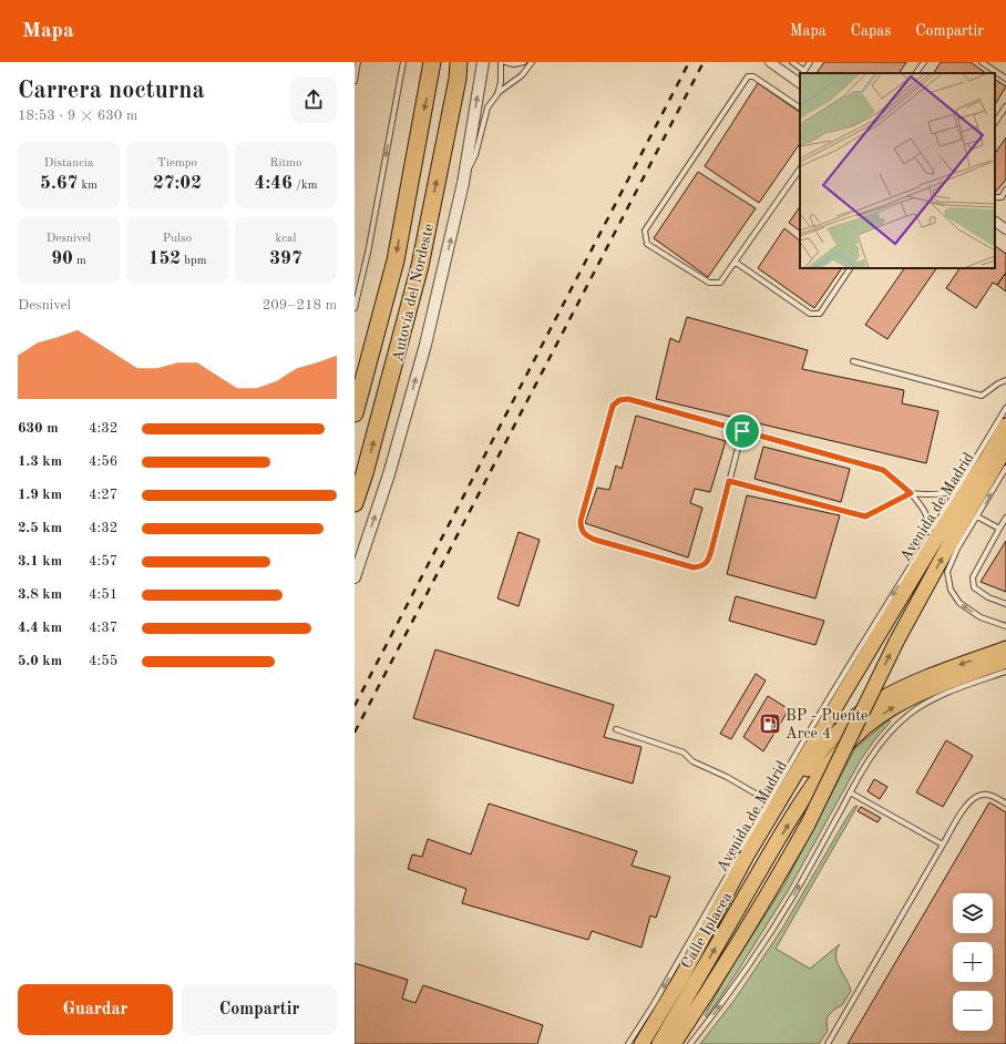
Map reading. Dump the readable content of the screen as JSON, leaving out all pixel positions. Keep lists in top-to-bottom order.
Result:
{
  "streets": {
    "highway": ["Autovía del Nordeste"],
    "main road": ["Avenida de Madrid", "Calle Iplacea"]
  },
  "crossings": [
    ["Avenida de Madrid", "Calle Iplacea"]
  ],
  "places": {
    "fuel station": ["BP - Puente Arce 4"]
  },
  "page": {
    "header": "Mapa",
    "nav": ["Mapa", "Capas", "Compartir"],
    "heading": ["Carrera nocturna", "18:53 · 9 × 630 m"],
    "stats": [
      ["Distancia", "5.67 km"],
      ["Tiempo", "27:02"],
      ["Ritmo", "4:46 /km"],
      ["Desnivel", "90 m"],
      ["Pulso", "152 bpm"],
      ["kcal", "397"]
    ],
    "chart": ["Desnivel", "209–218 m"],
    "list": [
      {
        "name": "630 m",
        "note": "4:32"
      },
      {
        "name": "1.3 km",
        "note": "4:56"
      },
      {
        "name": "1.9 km",
        "note": "4:27"
      },
      {
        "name": "2.5 km",
        "note": "4:32"
      },
      {
        "name": "3.1 km",
        "note": "4:57"
      },
      {
        "name": "3.8 km",
        "note": "4:51"
      },
      {
        "name": "4.4 km",
        "note": "4:37"
      },
      {
        "name": "5.0 km",
        "note": "4:55"
      }
    ],
    "map_buttons": ["+", "−"],
    "buttons": ["Guardar", "Compartir"]
  }
}
